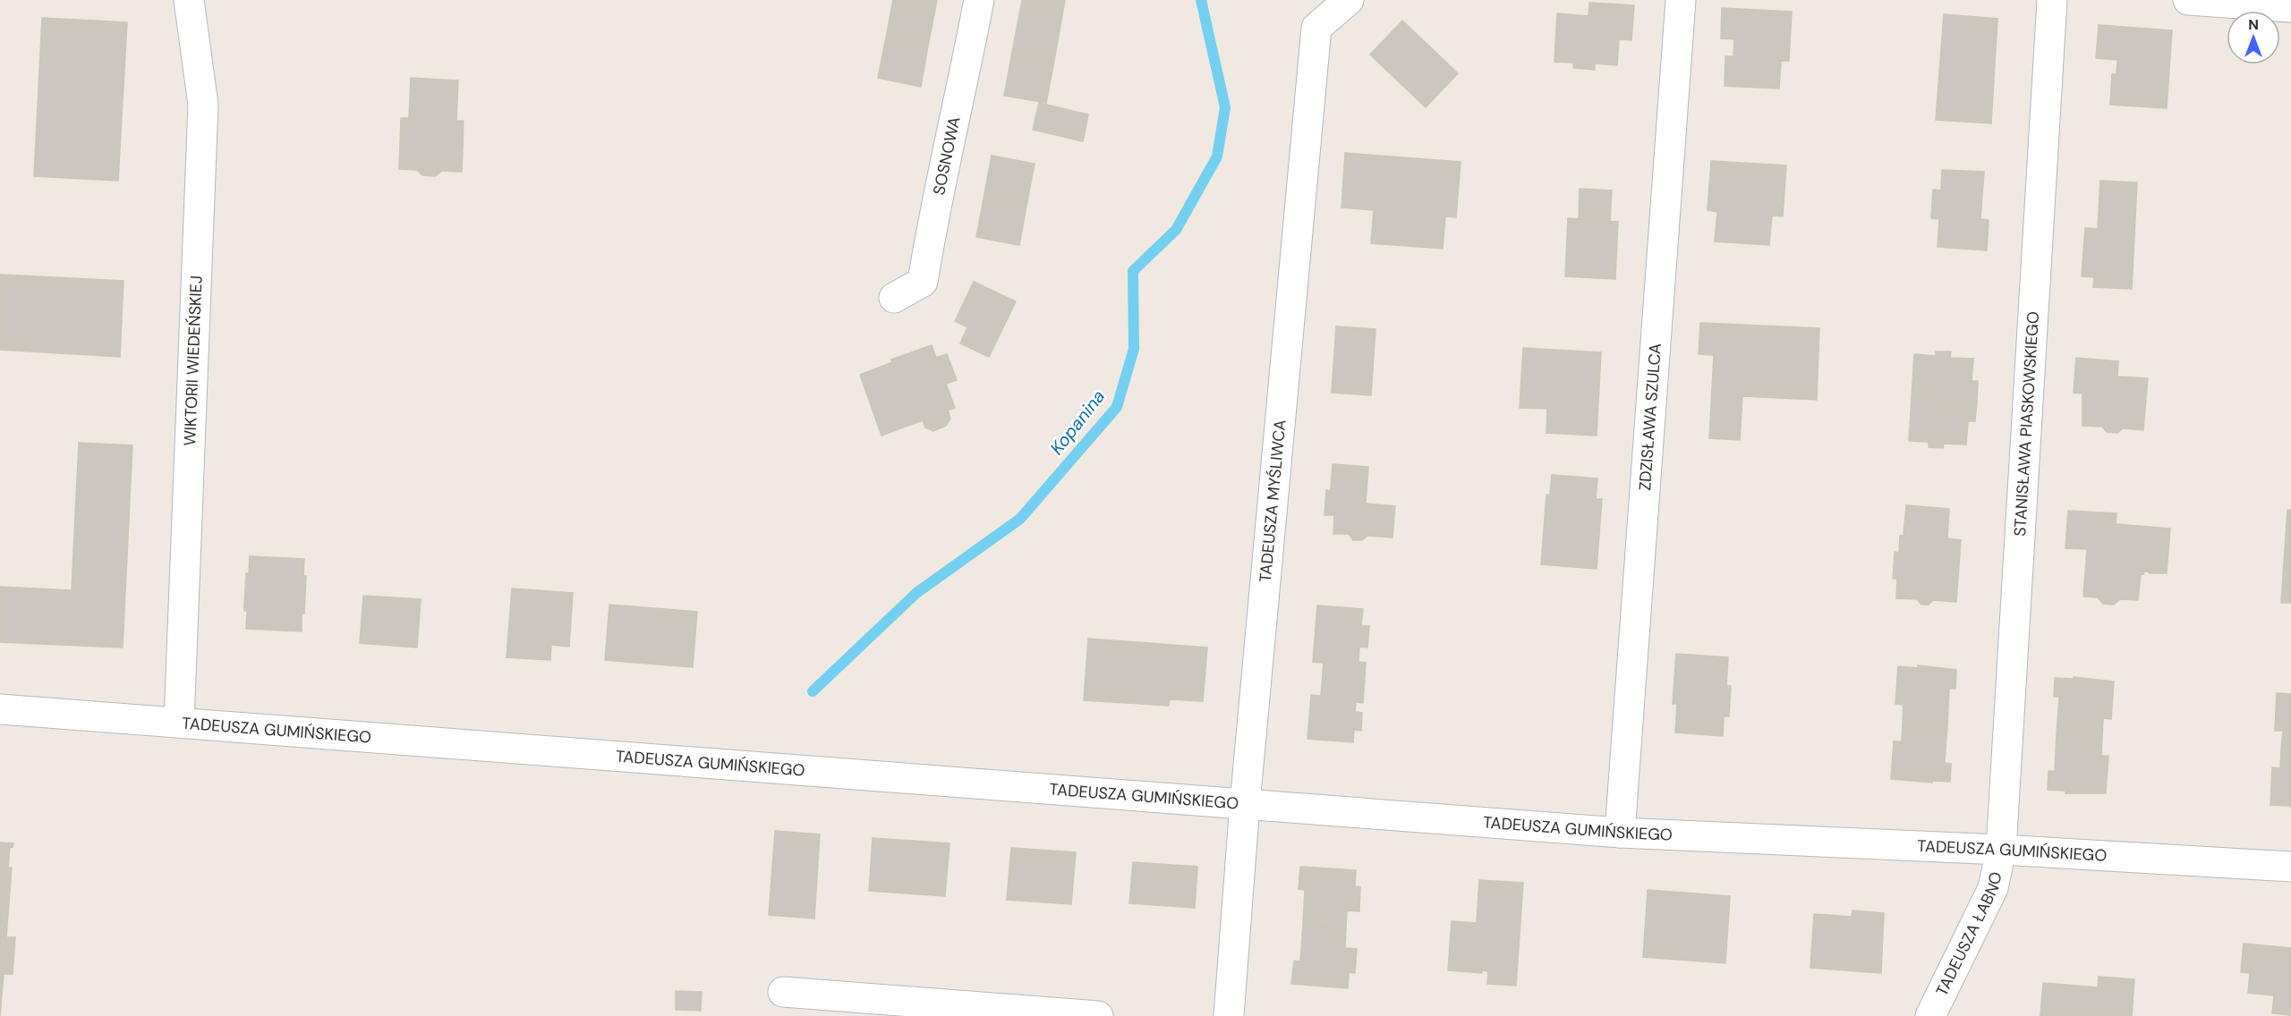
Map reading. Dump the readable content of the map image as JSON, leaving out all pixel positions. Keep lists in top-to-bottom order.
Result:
{
  "streets": {
    "street": [
      "SOSNOWA",
      "WIKTORII WIEDEŃSKIEJ",
      "ZDZISŁAWA SZULCA",
      "STANISŁAWA PIASKOWSKIEGO",
      "TADEUSZA MYŚLIWCA",
      "TADEUSZA GUMIŃSKIEGO",
      "TADEUSZA ŁABNO"
    ]
  },
  "crossings": [
    ["WIKTORII WIEDEŃSKIEJ", "TADEUSZA GUMIŃSKIEGO"],
    ["ZDZISŁAWA SZULCA", "TADEUSZA GUMIŃSKIEGO"],
    ["STANISŁAWA PIASKOWSKIEGO", "TADEUSZA GUMIŃSKIEGO"],
    ["STANISŁAWA PIASKOWSKIEGO", "TADEUSZA ŁABNO"],
    ["TADEUSZA MYŚLIWCA", "TADEUSZA GUMIŃSKIEGO"],
    ["TADEUSZA GUMIŃSKIEGO", "TADEUSZA ŁABNO"]
  ],
  "water": ["Kopanina"],
  "north": "top"
}
